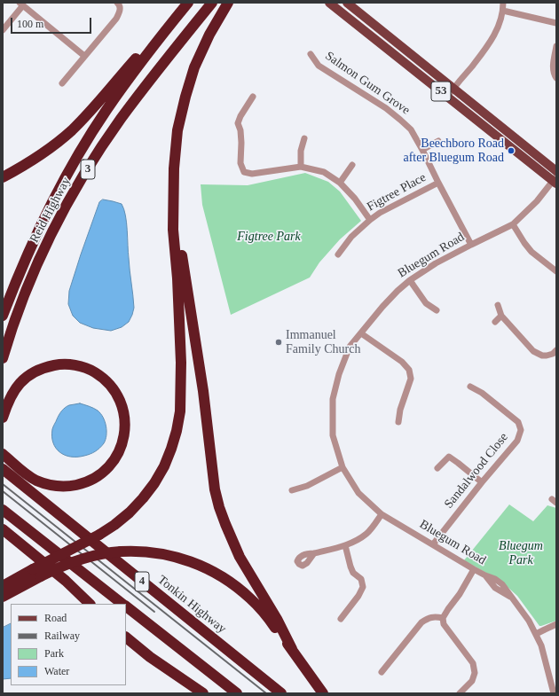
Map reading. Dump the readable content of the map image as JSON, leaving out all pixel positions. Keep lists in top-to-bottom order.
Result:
{
  "streets": {
    "highway": [
      "3",
      "Reid Highway",
      "4",
      "Tonkin Highway"
    ],
    "main road": ["53"],
    "street": [
      "Salmon Gum Grove",
      "Figtree Place",
      "Bluegum Road",
      "Sandalwood Close"
    ]
  },
  "crossings": [
    ["Salmon Gum Grove", "Figtree Place"],
    ["Salmon Gum Grove", "Bluegum Road"],
    ["53", "Bluegum Road"],
    ["Bluegum Road", "Sandalwood Close"]
  ],
  "parks": ["Figtree Park", "Bluegum Park"],
  "places": ["Beechboro Road after Bluegum Road", "Immanuel Family Church"],
  "legend": [
    "Road",
    "Railway",
    "Park",
    "Water"
  ],
  "scale_bar": "100 m"
}
